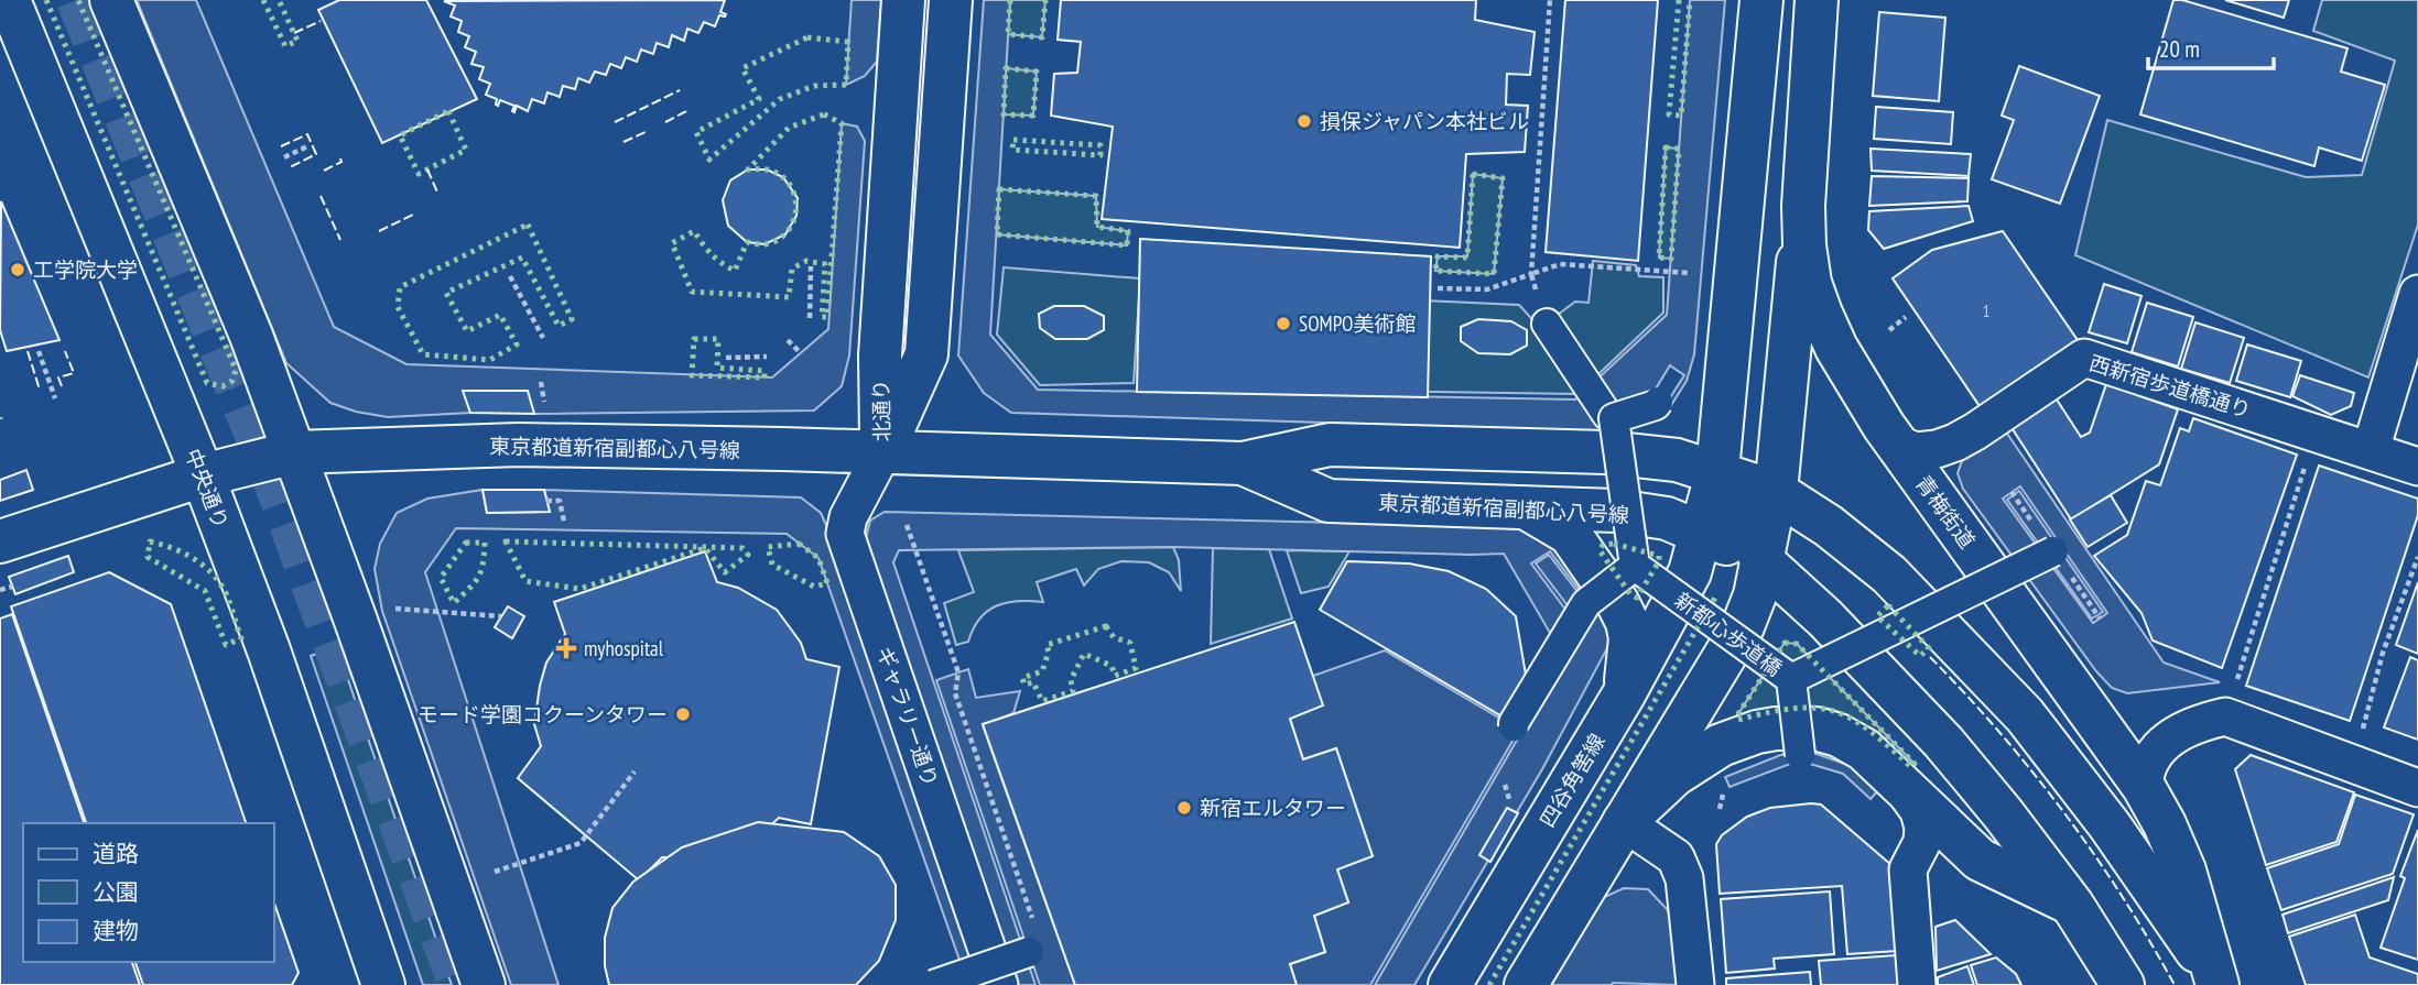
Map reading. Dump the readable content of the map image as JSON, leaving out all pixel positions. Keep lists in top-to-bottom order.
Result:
{
  "streets": {
    "main road": [
      "北通り",
      "東京都道新宿副都心八号線",
      "中央通り",
      "青梅街道",
      "四谷角筈線"
    ],
    "street": ["西新宿歩道橋通り", "新都心歩道橋", "ギャラリー通り"]
  },
  "crossings": [
    ["西新宿歩道橋通り", "青梅街道"],
    ["北通り", "東京都道新宿副都心八号線"],
    ["北通り", "ギャラリー通り"],
    ["東京都道新宿副都心八号線", "中央通り"],
    ["東京都道新宿副都心八号線", "青梅街道"],
    ["東京都道新宿副都心八号線", "ギャラリー通り"],
    ["東京都道新宿副都心八号線", "四谷角筈線"]
  ],
  "places": {
    "other": [
      "損保ジャパン本社ビル",
      "工学院大学",
      "SOMPO美術館",
      "モード学園コクーンタワー",
      "新宿エルタワー"
    ],
    "health": ["myhospital"]
  },
  "house_numbers": ["1"],
  "legend": ["道路", "公園", "建物"],
  "scale_bar": "20 m"
}
